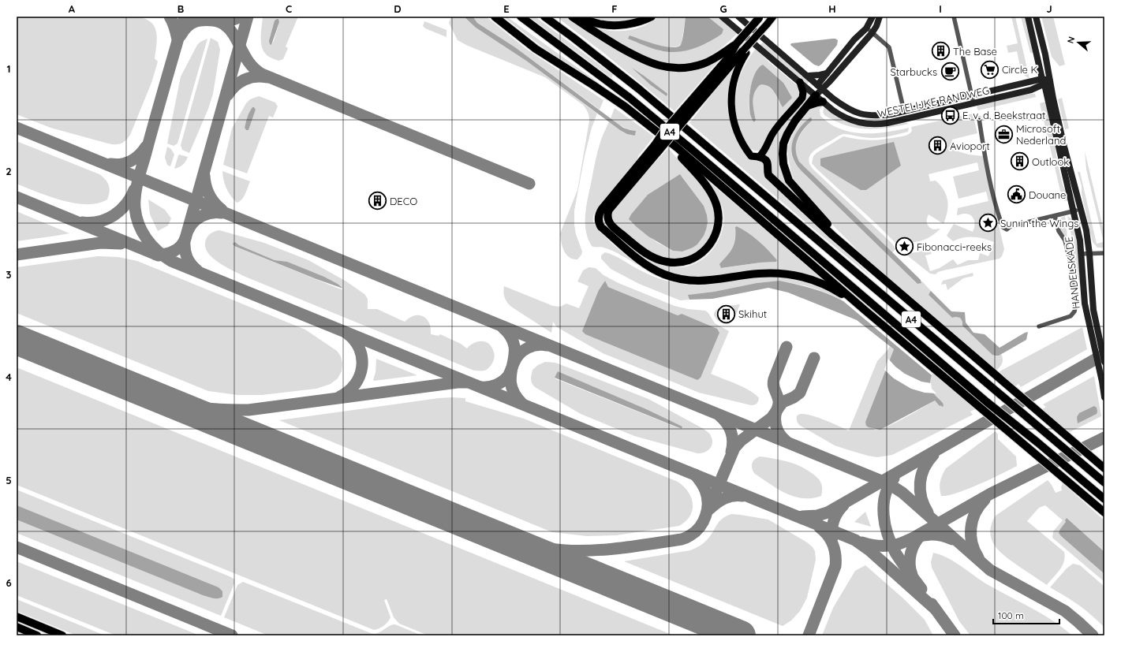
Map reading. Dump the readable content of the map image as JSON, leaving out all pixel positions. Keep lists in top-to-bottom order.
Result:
{
  "streets": {
    "highway": ["A4"],
    "street": ["WESTELIJKE RANDWEG", "HANDELSKADE"]
  },
  "crossings": [
    ["WESTELIJKE RANDWEG", "A4"],
    ["WESTELIJKE RANDWEG", "HANDELSKADE"]
  ],
  "places": {
    "building": [
      "The Base",
      "Avioport",
      "Outlook",
      "DECO",
      "Skihut"
    ],
    "supermarket": ["Circle K"],
    "cafe": ["Starbucks"],
    "bus stop": ["E. v. d. Beekstraat"],
    "office": ["Microsoft Nederland"],
    "public building": ["Douane"],
    "place": ["Sun in the Wings", "Fibonacci-reeks"]
  },
  "scale_bar": "100 m",
  "north": "left",
  "grid": {
    "columns": [
      "A",
      "B",
      "C",
      "D",
      "E",
      "F",
      "G",
      "H",
      "I",
      "J"
    ],
    "rows": [
      "1",
      "2",
      "3",
      "4",
      "5",
      "6"
    ]
  }
}
